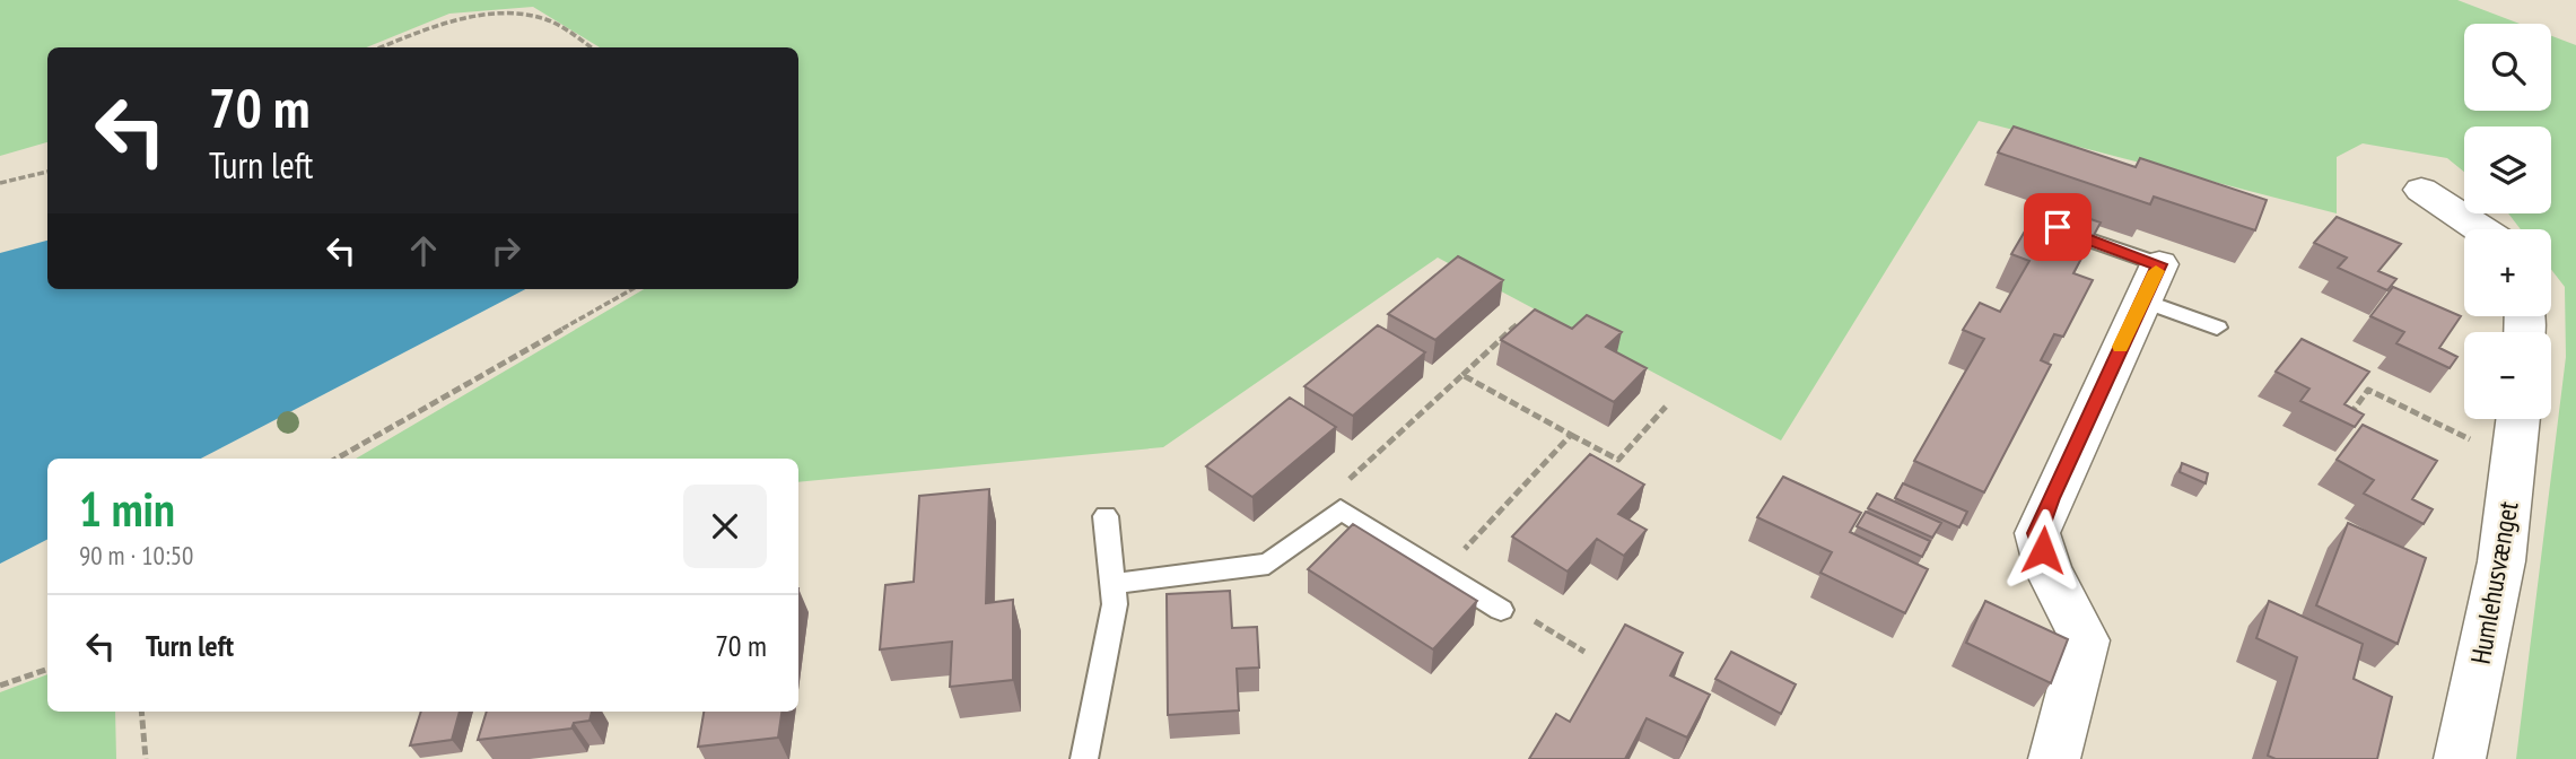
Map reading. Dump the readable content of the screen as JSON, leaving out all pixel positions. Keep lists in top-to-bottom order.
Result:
{
  "streets": {
    "street": ["Humlehusvænget"]
  },
  "page": {
    "map_buttons": ["+", "−"],
    "turn": ["70 m", "Turn left"],
    "heading": ["1 min", "90 m · 10:50"],
    "list": [
      {
        "name": "Turn left",
        "value": "70 m"
      }
    ]
  }
}
